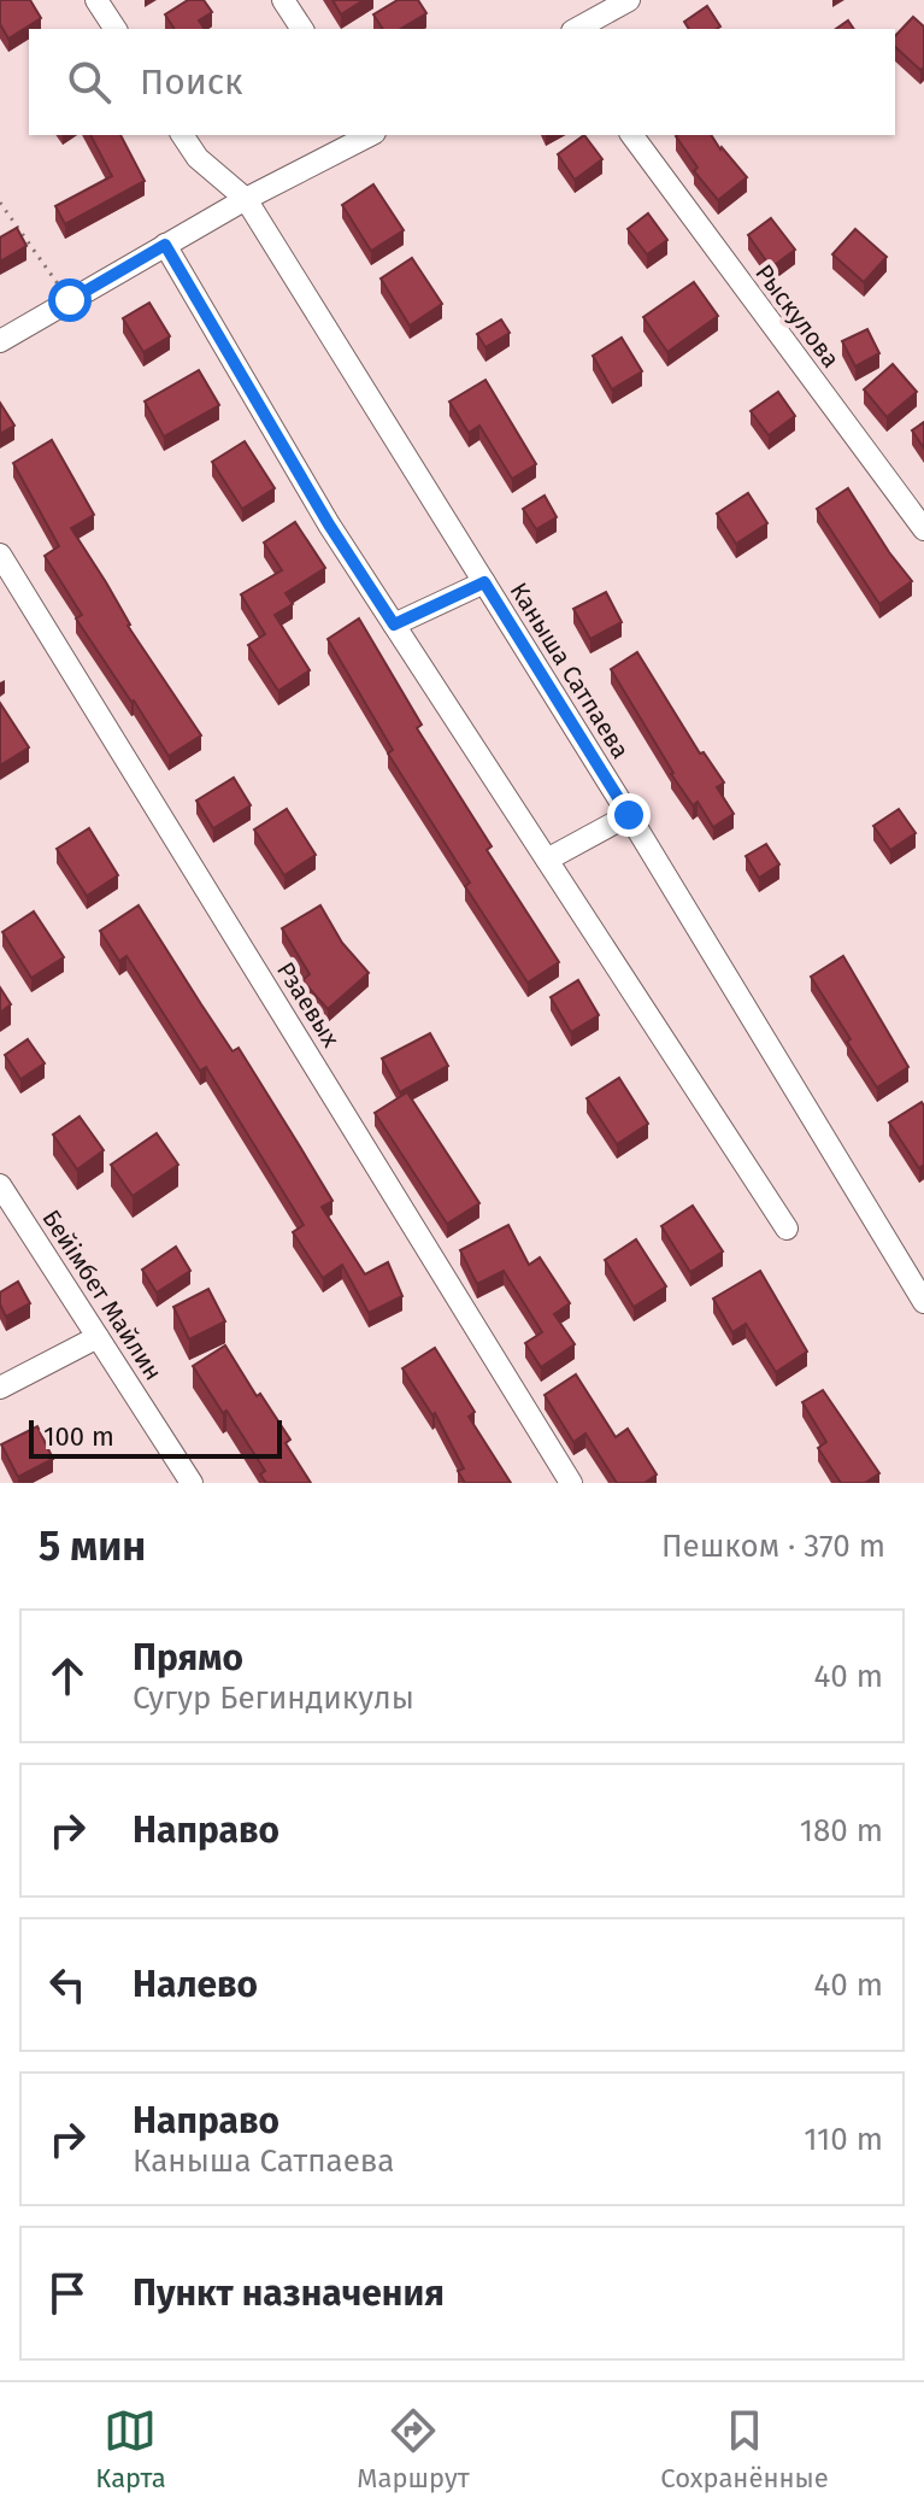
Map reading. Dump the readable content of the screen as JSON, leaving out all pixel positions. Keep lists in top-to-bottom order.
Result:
{
  "streets": {
    "street": [
      "Рыскулова",
      "Каныша Сатпаева",
      "Рзаевых",
      "Бейімбет Майлин"
    ]
  },
  "scale_bar": "100 m",
  "page": {
    "search": "Поиск",
    "scale": "100 m",
    "heading": ["5 мин", "Пешком · 370 m"],
    "list": [
      ["Прямо", "Сугур Бегиндикулы", "40 m"],
      ["Направо", "180 m"],
      ["Налево", "40 m"],
      ["Направо", "Каныша Сатпаева", "110 m"],
      "Пункт назначения"
    ],
    "nav": ["Карта", "Маршрут", "Сохранённые"]
  }
}
